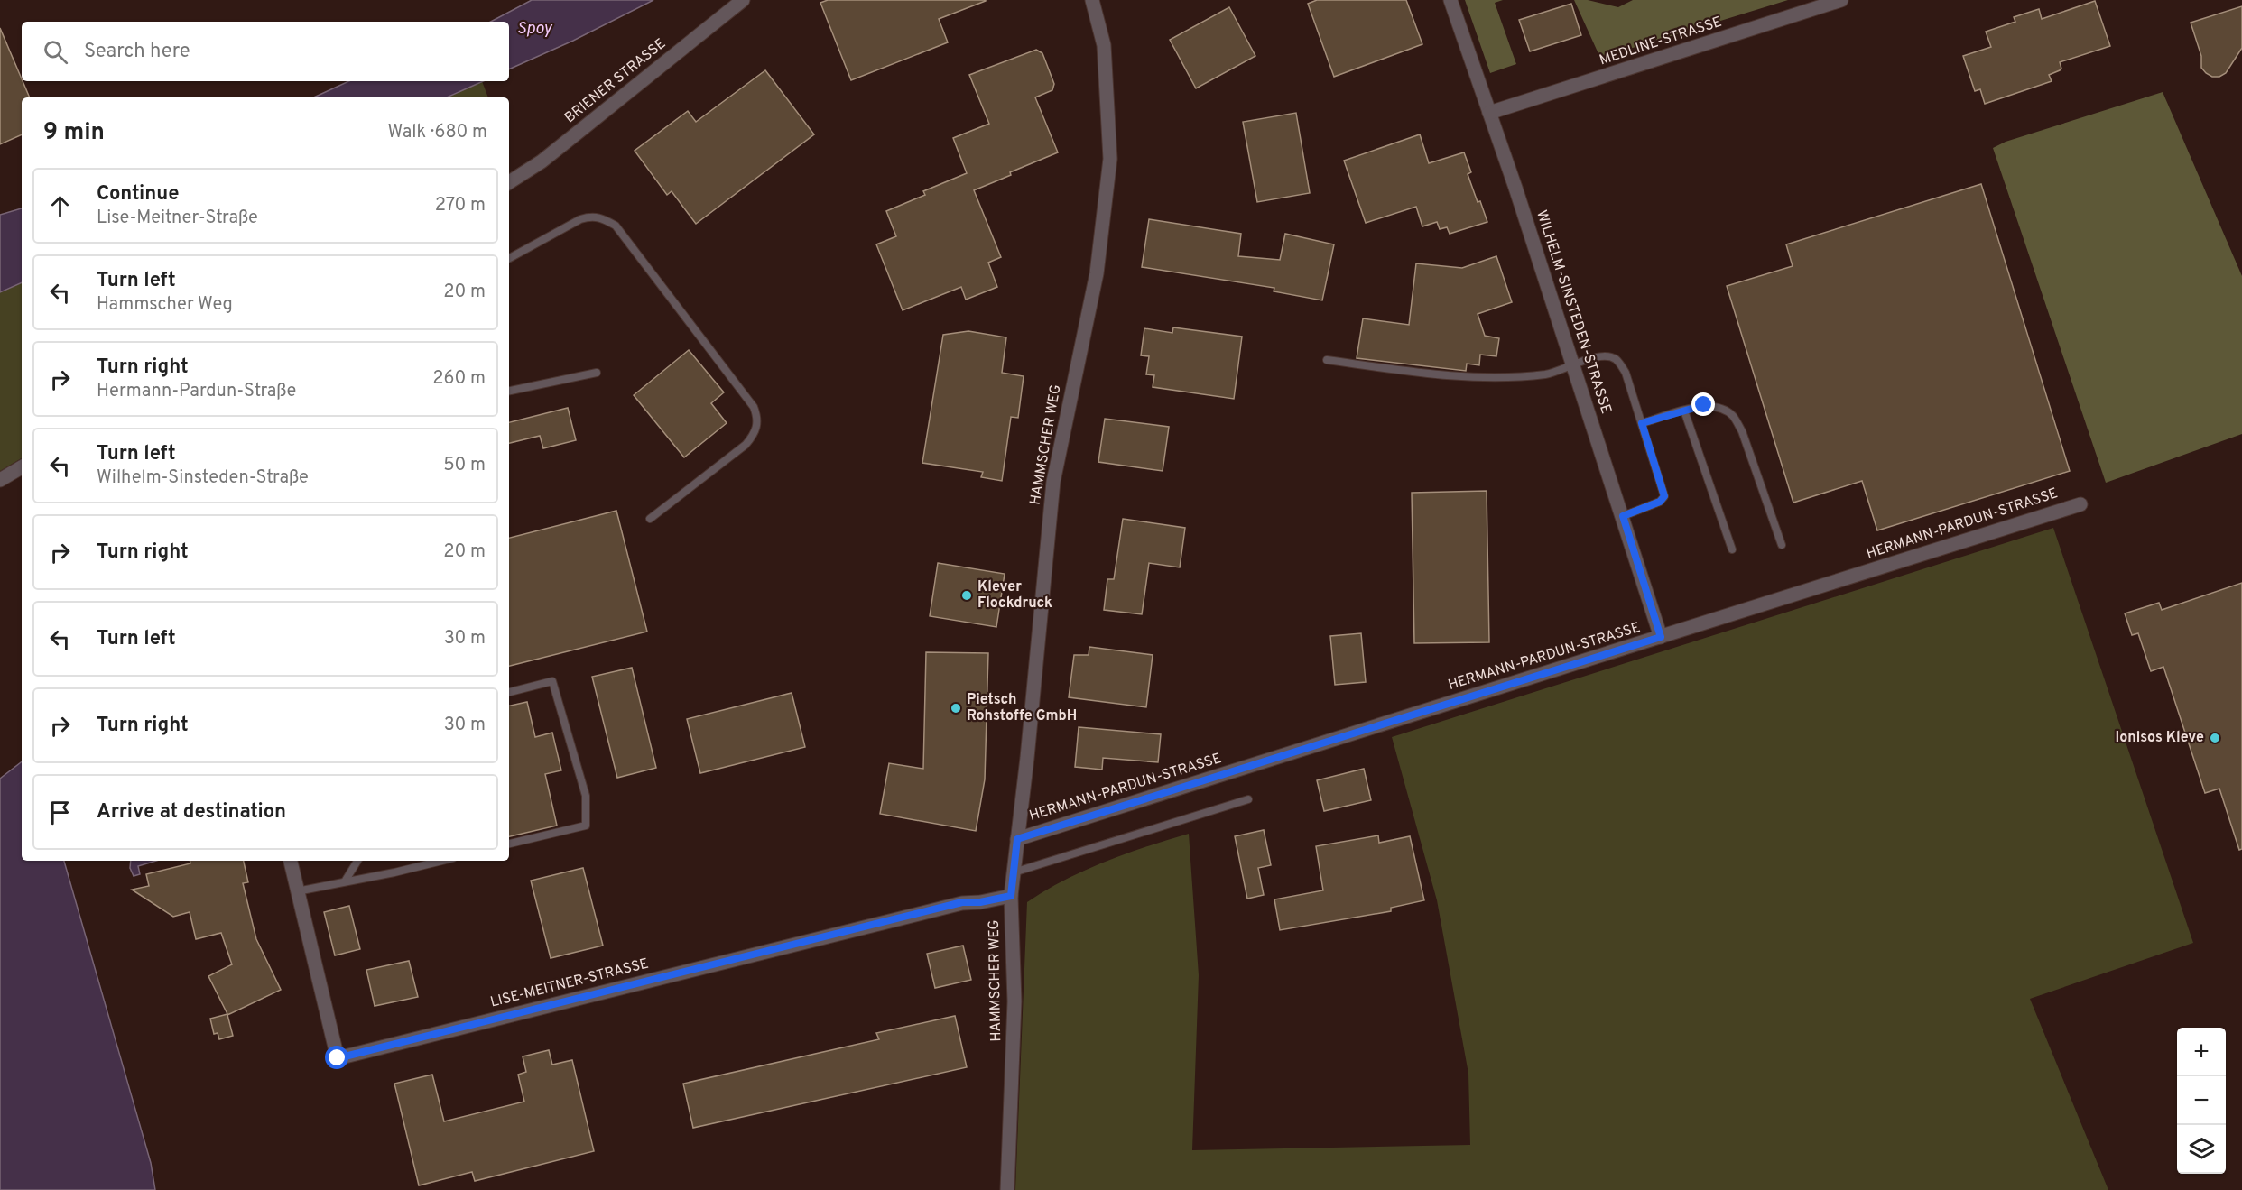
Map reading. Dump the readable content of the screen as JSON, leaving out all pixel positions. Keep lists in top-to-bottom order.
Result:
{
  "streets": {
    "street": [
      "MEDLINE-STRASSE",
      "BRIENER STRASSE",
      "WILHELM-SINSTEDEN-STRASSE",
      "HAMMSCHER WEG",
      "HERMANN-PARDUN-STRASSE",
      "LISE-MEITNER-STRASSE"
    ]
  },
  "crossings": [
    ["MEDLINE-STRASSE", "WILHELM-SINSTEDEN-STRASSE"],
    ["WILHELM-SINSTEDEN-STRASSE", "HERMANN-PARDUN-STRASSE"],
    ["HAMMSCHER WEG", "HERMANN-PARDUN-STRASSE"],
    ["HAMMSCHER WEG", "LISE-MEITNER-STRASSE"]
  ],
  "water": ["Spoy"],
  "places": ["Klever Flockdruck", "Pietsch Rohstoffe GmbH", "Ionisos Kleve"],
  "page": {
    "search": "Search here",
    "heading": ["9 min", "Walk · 680 m"],
    "list": [
      ["Continue", "Lise-Meitner-Straße", "270 m"],
      ["Turn left", "Hammscher Weg", "20 m"],
      ["Turn right", "Hermann-Pardun-Straße", "260 m"],
      ["Turn left", "Wilhelm-Sinsteden-Straße", "50 m"],
      ["Turn right", "20 m"],
      ["Turn left", "30 m"],
      ["Turn right", "30 m"],
      "Arrive at destination"
    ],
    "map_buttons": ["+", "−"]
  }
}
